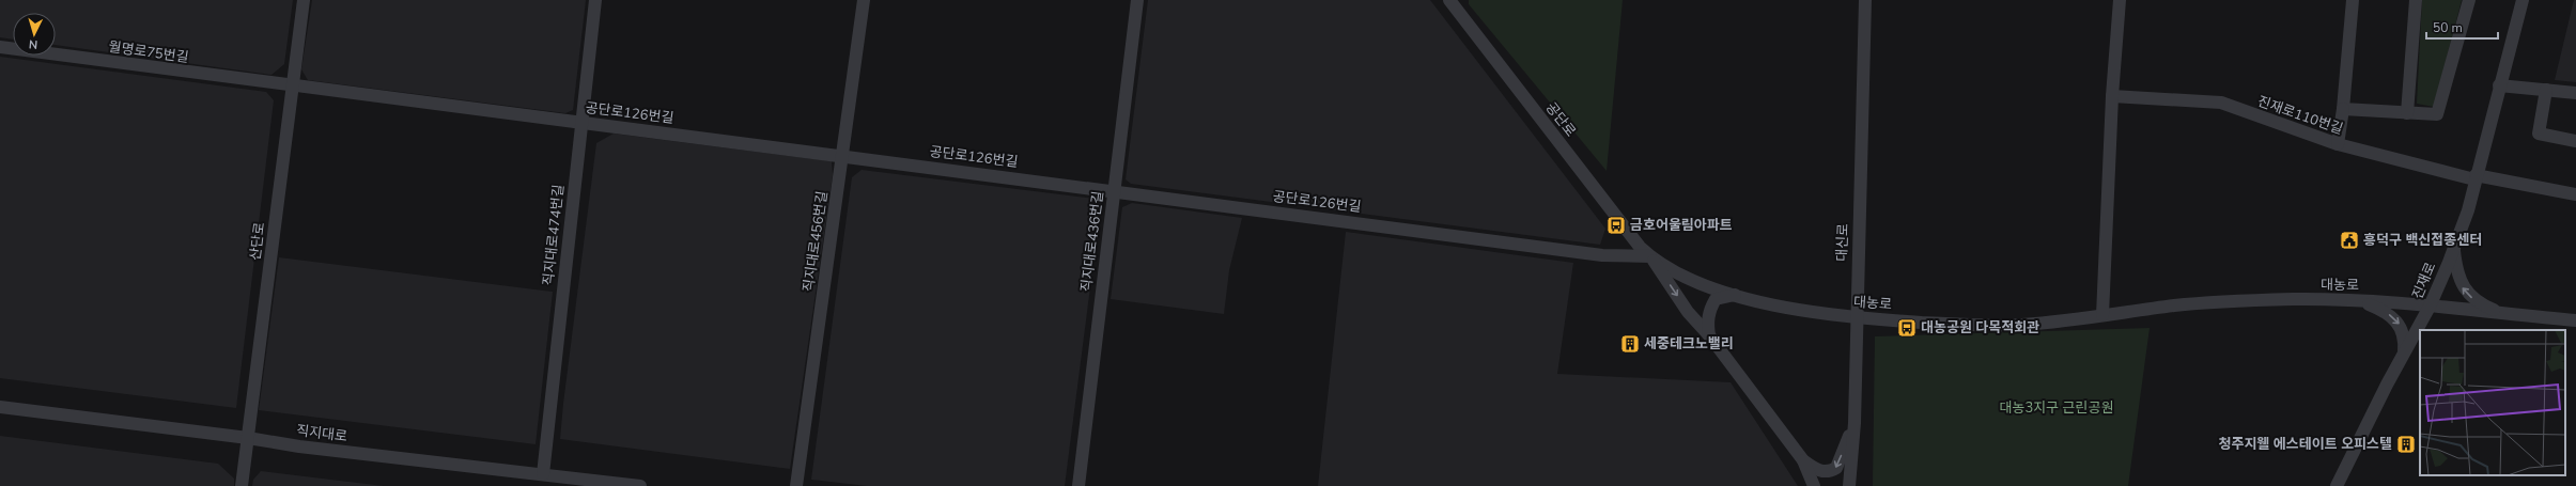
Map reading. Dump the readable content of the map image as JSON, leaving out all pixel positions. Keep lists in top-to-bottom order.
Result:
{
  "streets": {
    "street": [
      "월명로75번길",
      "공단로126번길",
      "진재로110번길",
      "공단로",
      "직지대로474번길",
      "산단로",
      "직지대로456번길",
      "직지대로436번길",
      "대신로",
      "진재로",
      "대농로",
      "직지대로"
    ]
  },
  "crossings": [
    ["월명로75번길", "공단로126번길"],
    ["월명로75번길", "산단로"],
    ["공단로126번길", "공단로"],
    ["공단로126번길", "직지대로474번길"],
    ["공단로126번길", "산단로"],
    ["공단로126번길", "직지대로456번길"],
    ["공단로126번길", "직지대로436번길"],
    ["공단로126번길", "대농로"],
    ["진재로110번길", "진재로"],
    ["공단로", "대농로"],
    ["직지대로474번길", "직지대로"],
    ["산단로", "직지대로"],
    ["대신로", "대농로"],
    ["진재로", "대농로"]
  ],
  "parks": ["대농3지구 근린공원"],
  "places": {
    "bus stop": ["금호어울림아파트", "대농공원 다목적회관"],
    "public building": ["흥덕구 백신접종센터"],
    "building": ["세중테크노밸리", "청주지웰 에스테이트 오피스텔"]
  },
  "scale_bar": "50 m",
  "north": "bottom"
}
